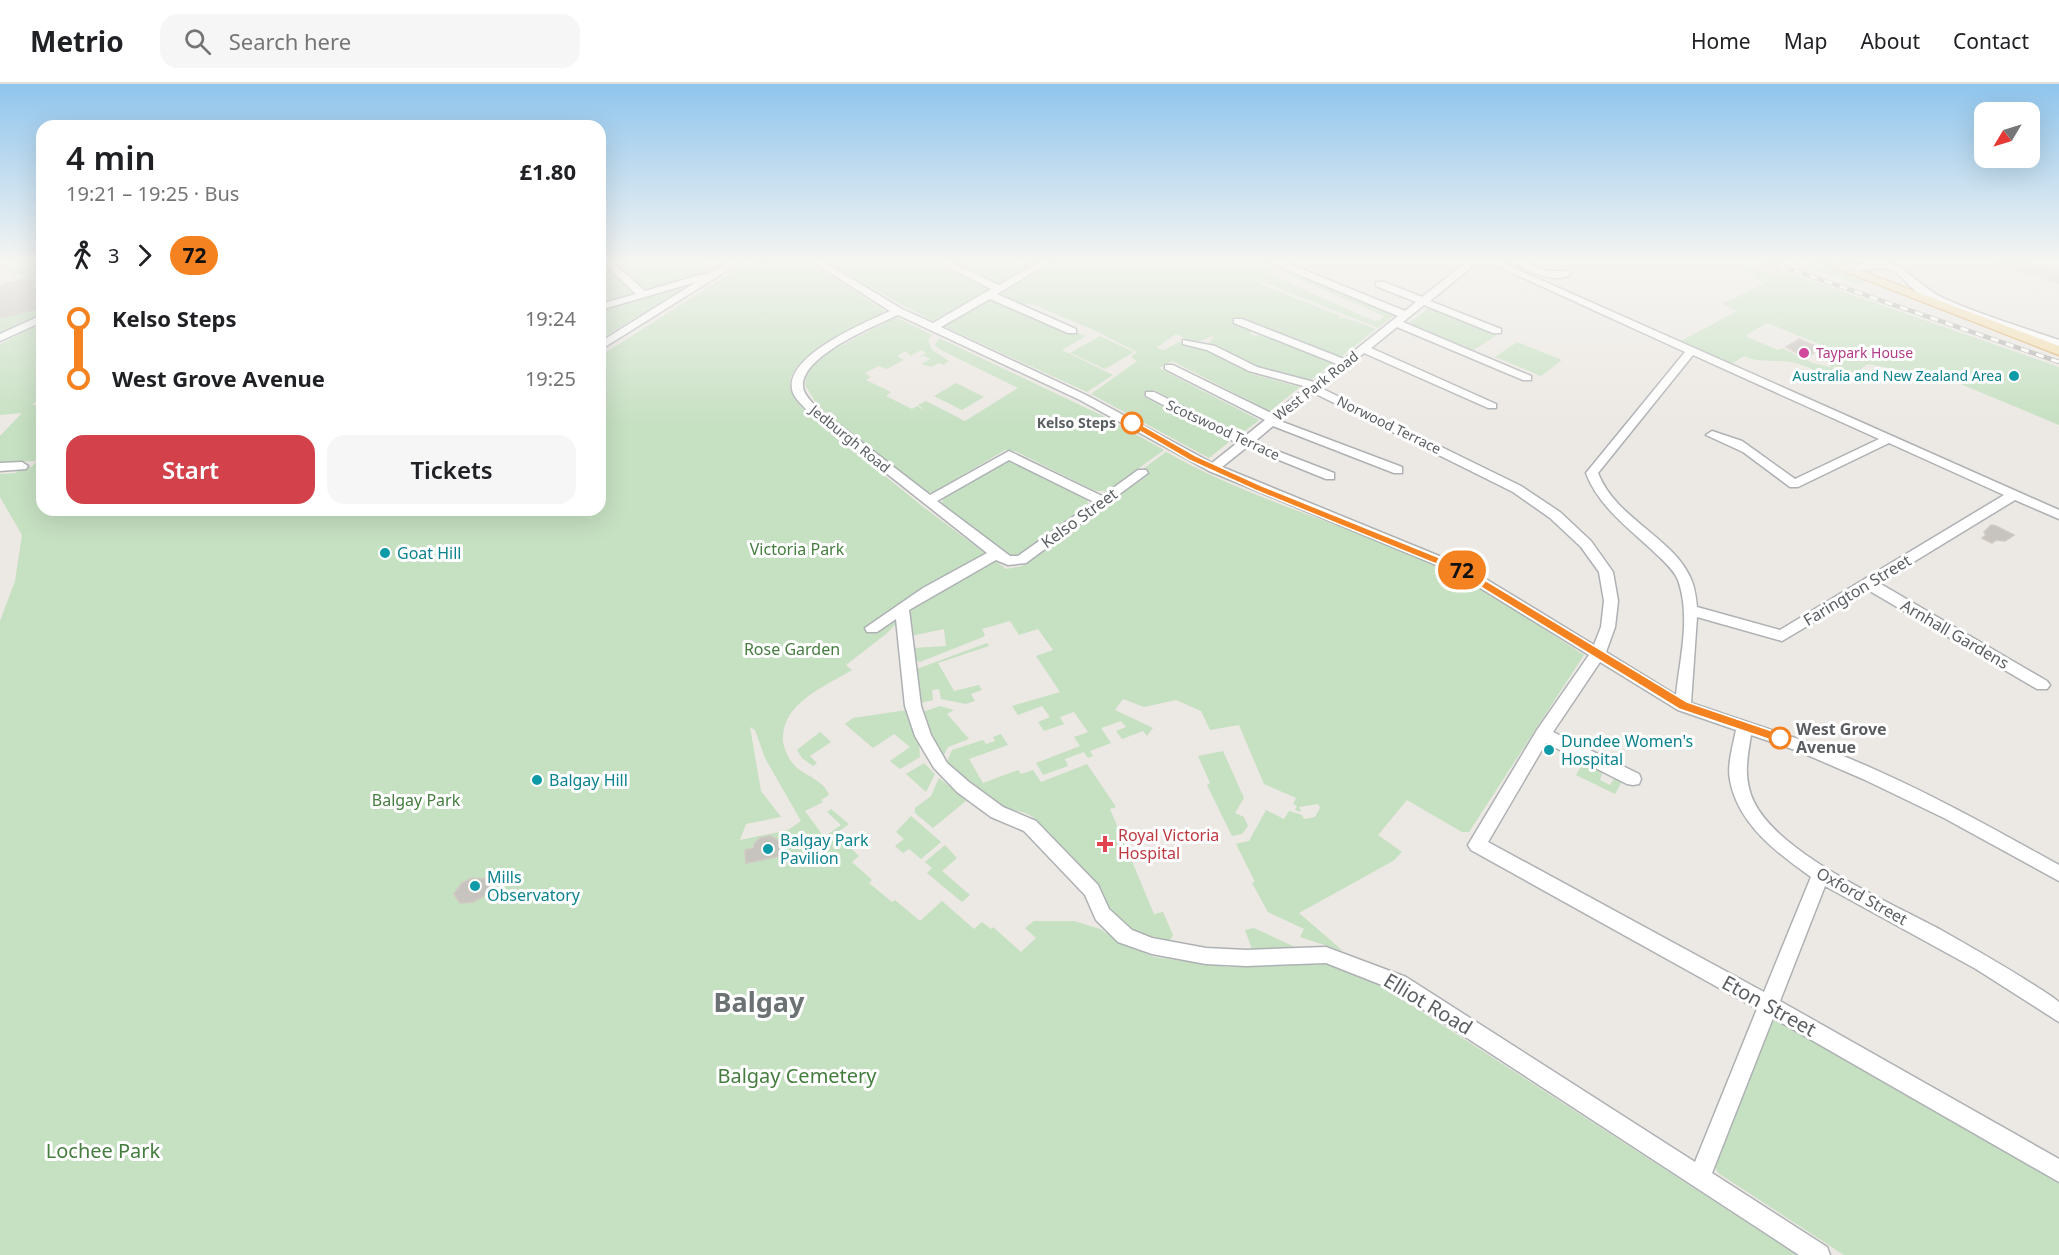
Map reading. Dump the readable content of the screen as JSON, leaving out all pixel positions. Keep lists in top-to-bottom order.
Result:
{
  "streets": {
    "street": [
      "West Park Road",
      "Norwood Terrace",
      "Scotswood Terrace",
      "Jedburgh Road",
      "Kelso Street",
      "Farington Street",
      "Arnhall Gardens",
      "Oxford Street",
      "Elliot Road",
      "Eton Street"
    ]
  },
  "crossings": [
    ["West Park Road", "Norwood Terrace"],
    ["West Park Road", "Scotswood Terrace"],
    ["Jedburgh Road", "Kelso Street"],
    ["Farington Street", "Arnhall Gardens"]
  ],
  "districts": ["Balgay"],
  "parks": [
    "Victoria Park",
    "Rose Garden",
    "Balgay Park",
    "Balgay Cemetery",
    "Lochee Park"
  ],
  "places": {
    "other": [
      "Taypark House",
      "Australia and New Zealand Area",
      "Kelso Steps",
      "Goat Hill",
      "West Grove Avenue",
      "Dundee Women's Hospital",
      "Balgay Hill",
      "Balgay Park Pavilion",
      "Mills Observatory"
    ],
    "health": ["Royal Victoria Hospital"]
  },
  "lines": ["bus line 72"],
  "north": "bottom left",
  "page": {
    "header": "Metrio",
    "search": "Search here",
    "nav": [
      "Home",
      "Map",
      "About",
      "Contact"
    ],
    "on_map": "72",
    "heading": ["4 min", "19:21 – 19:25 · Bus", "£1.80"],
    "legs": ["3", "72"],
    "list": [
      {
        "name": "Kelso Steps",
        "value": "19:24"
      },
      {
        "name": "West Grove Avenue",
        "value": "19:25"
      }
    ],
    "buttons": ["Start", "Tickets"]
  }
}
